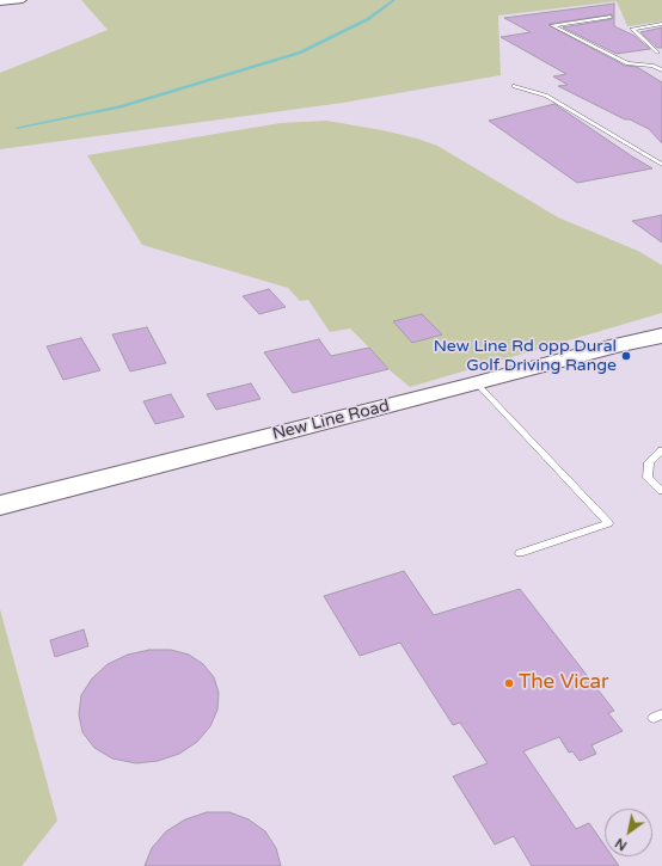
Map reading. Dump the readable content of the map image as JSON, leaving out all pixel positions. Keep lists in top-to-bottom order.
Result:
{
  "streets": {
    "main road": ["New Line Road"]
  },
  "places": ["New Line Rd opp Dural Golf Driving Range", "The Vicar"],
  "north": "bottom left"
}
